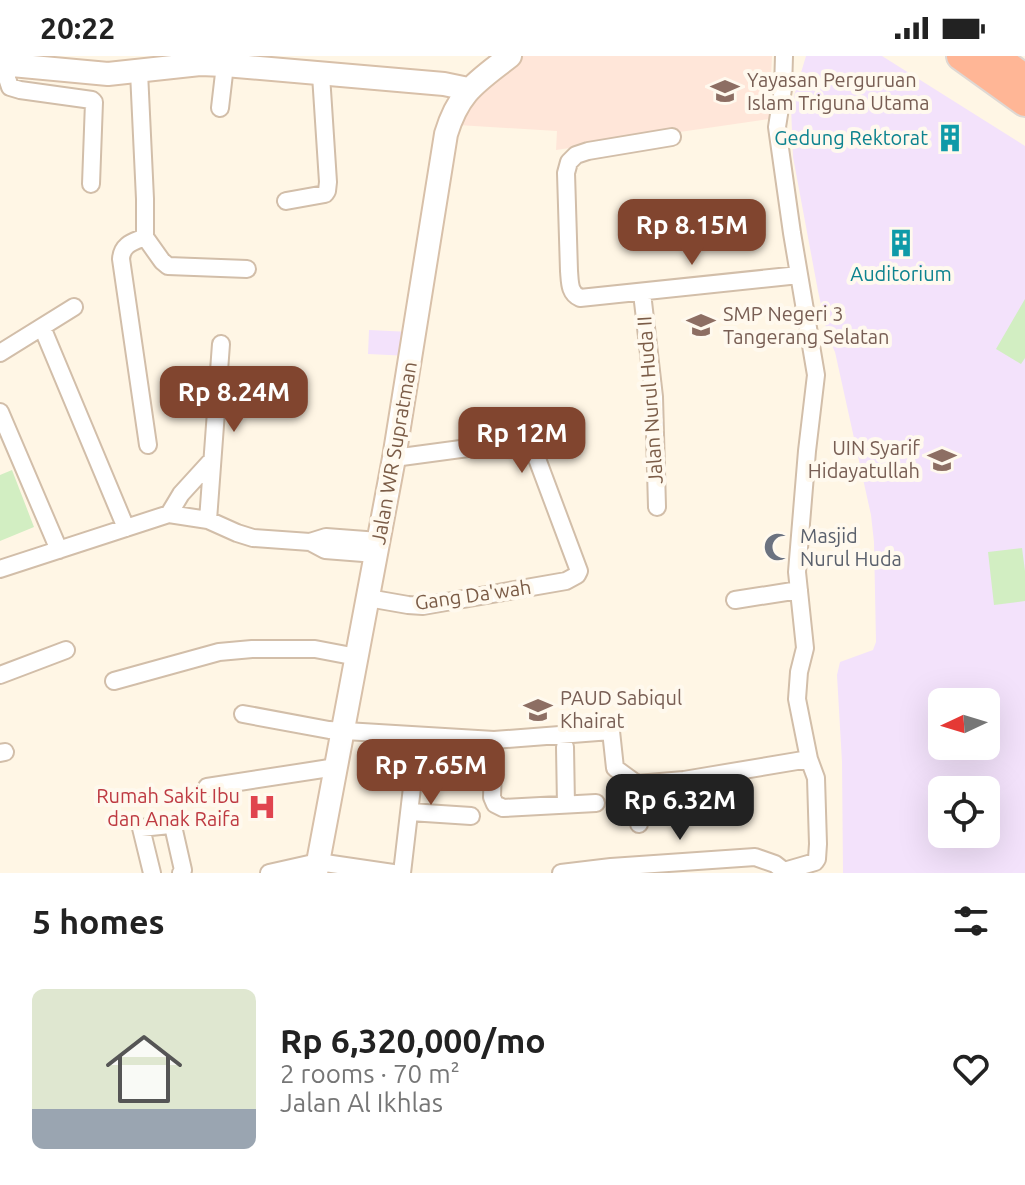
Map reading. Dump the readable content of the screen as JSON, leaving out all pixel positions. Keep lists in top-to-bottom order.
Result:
{
  "streets": {
    "main road": ["Jalan WR Supratman"],
    "street": ["Jalan Nurul Huda II", "Gang Da'wah"]
  },
  "crossings": [
    ["Jalan WR Supratman", "Gang Da'wah"]
  ],
  "places": {
    "school or university": [
      "Yayasan Perguruan Islam Triguna Utama",
      "SMP Negeri 3 Tangerang Selatan",
      "UIN Syarif Hidayatullah",
      "PAUD Sabiqul Khairat"
    ],
    "building": ["Gedung Rektorat", "Auditorium"],
    "mosque": ["Masjid Nurul Huda"],
    "hospital": ["Rumah Sakit Ibu dan Anak Raifa"]
  },
  "north": "left",
  "page": {
    "status": "20:22",
    "price": [
      "Rp 8.15M",
      "Rp 8.24M",
      "Rp 12M",
      "Rp 7.65M",
      "Rp 6.32M"
    ],
    "heading": "5 homes",
    "list": [
      {
        "name": "Rp 6,320,000/mo",
        "note": "2 rooms · 70 m² · Jalan Al Ikhlas"
      }
    ]
  }
}
